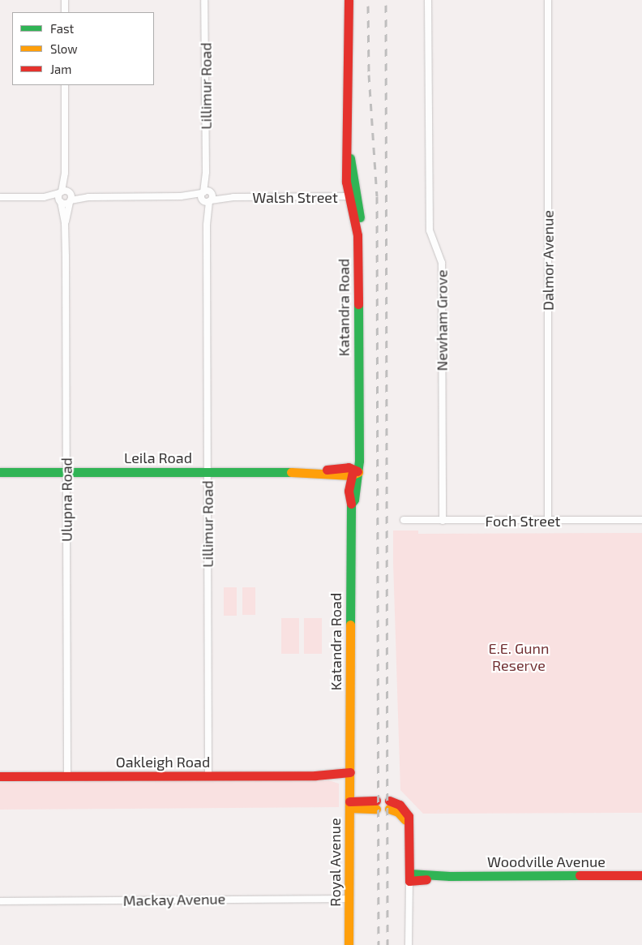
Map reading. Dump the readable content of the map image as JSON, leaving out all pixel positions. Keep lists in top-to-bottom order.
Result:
{
  "streets": {
    "street": [
      "Lillimur Road",
      "Walsh Street",
      "Dalmor Avenue",
      "Katandra Road",
      "Newham Grove",
      "Leila Road",
      "Ulupna Road",
      "Foch Street",
      "Oakleigh Road",
      "Woodville Avenue",
      "Royal Avenue",
      "Mackay Avenue"
    ]
  },
  "crossings": [
    ["Lillimur Road", "Walsh Street"],
    ["Lillimur Road", "Leila Road"],
    ["Lillimur Road", "Oakleigh Road"],
    ["Walsh Street", "Katandra Road"],
    ["Walsh Street", "Ulupna Road"],
    ["Dalmor Avenue", "Foch Street"],
    ["Katandra Road", "Leila Road"],
    ["Katandra Road", "Oakleigh Road"],
    ["Katandra Road", "Royal Avenue"],
    ["Newham Grove", "Foch Street"],
    ["Leila Road", "Ulupna Road"],
    ["Ulupna Road", "Oakleigh Road"],
    ["Oakleigh Road", "Royal Avenue"],
    ["Royal Avenue", "Mackay Avenue"]
  ],
  "parks": ["E.E. Gunn Reserve"],
  "legend": ["Fast", "Slow", "Jam"]
}
